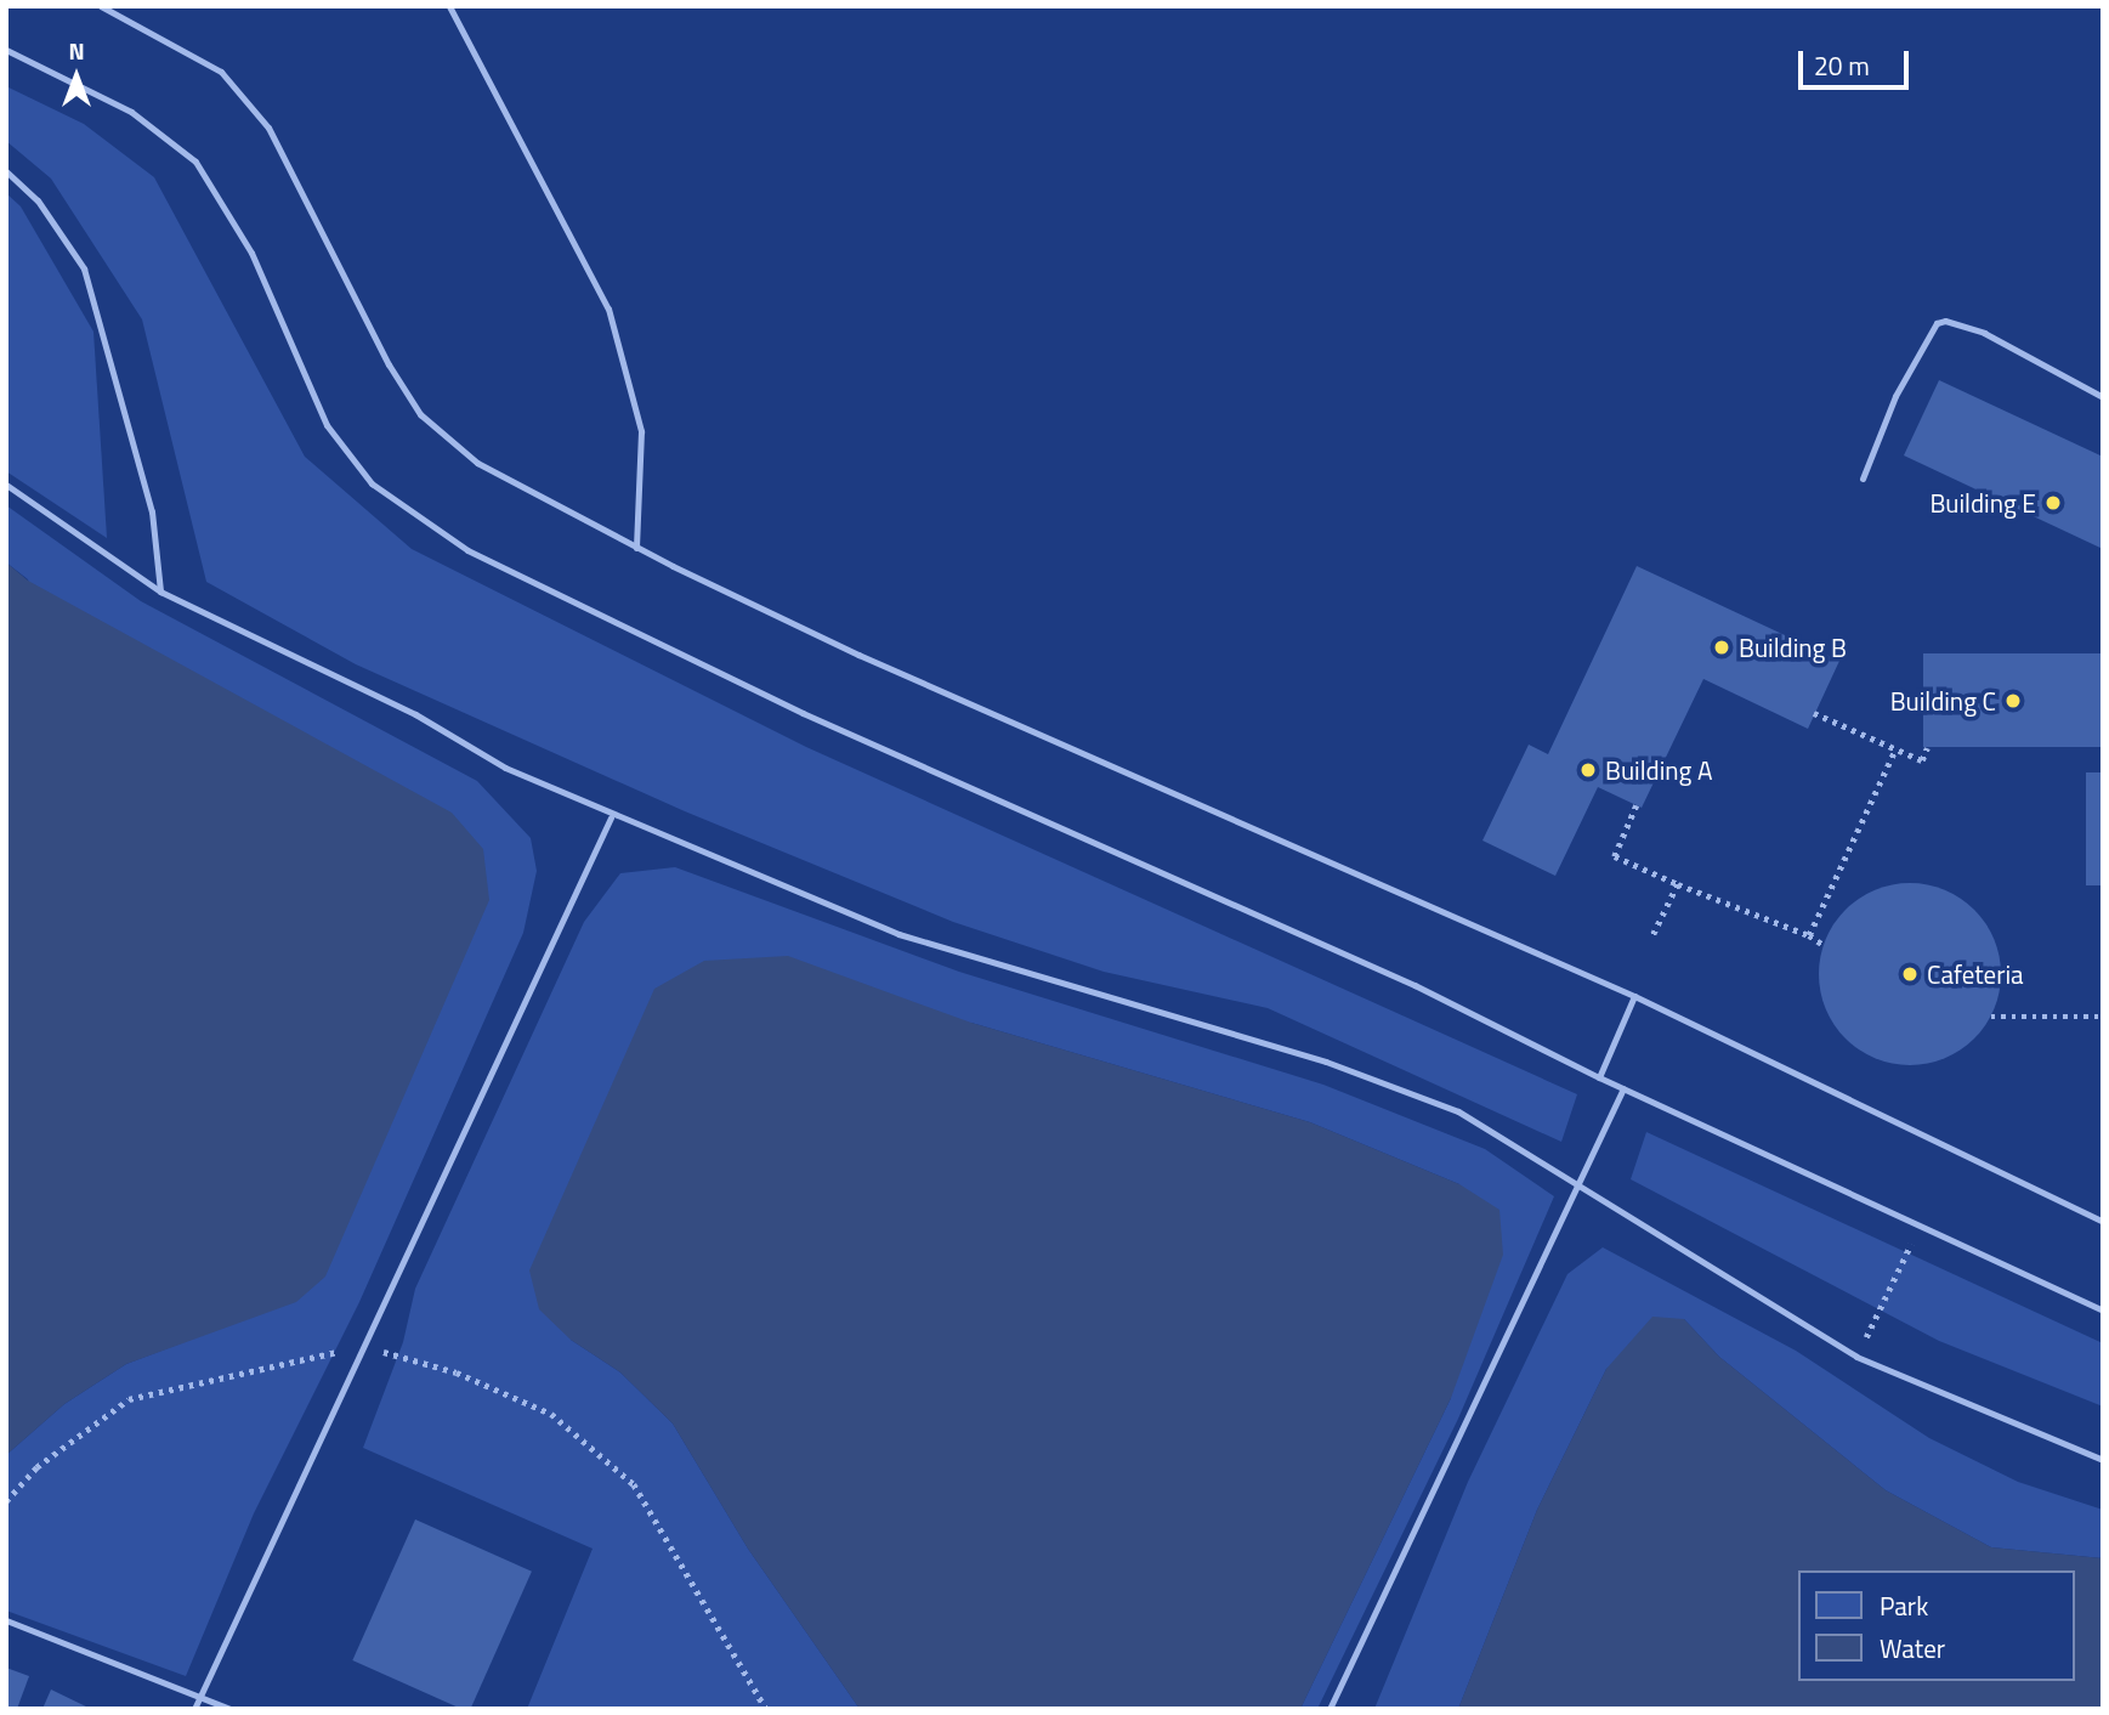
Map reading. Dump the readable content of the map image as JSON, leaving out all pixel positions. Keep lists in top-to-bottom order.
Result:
{
  "places": [
    "Building E",
    "Building B",
    "Building C",
    "Building A",
    "Cafeteria"
  ],
  "legend": ["Park", "Water"],
  "scale_bar": "20 m",
  "north": "top"
}
